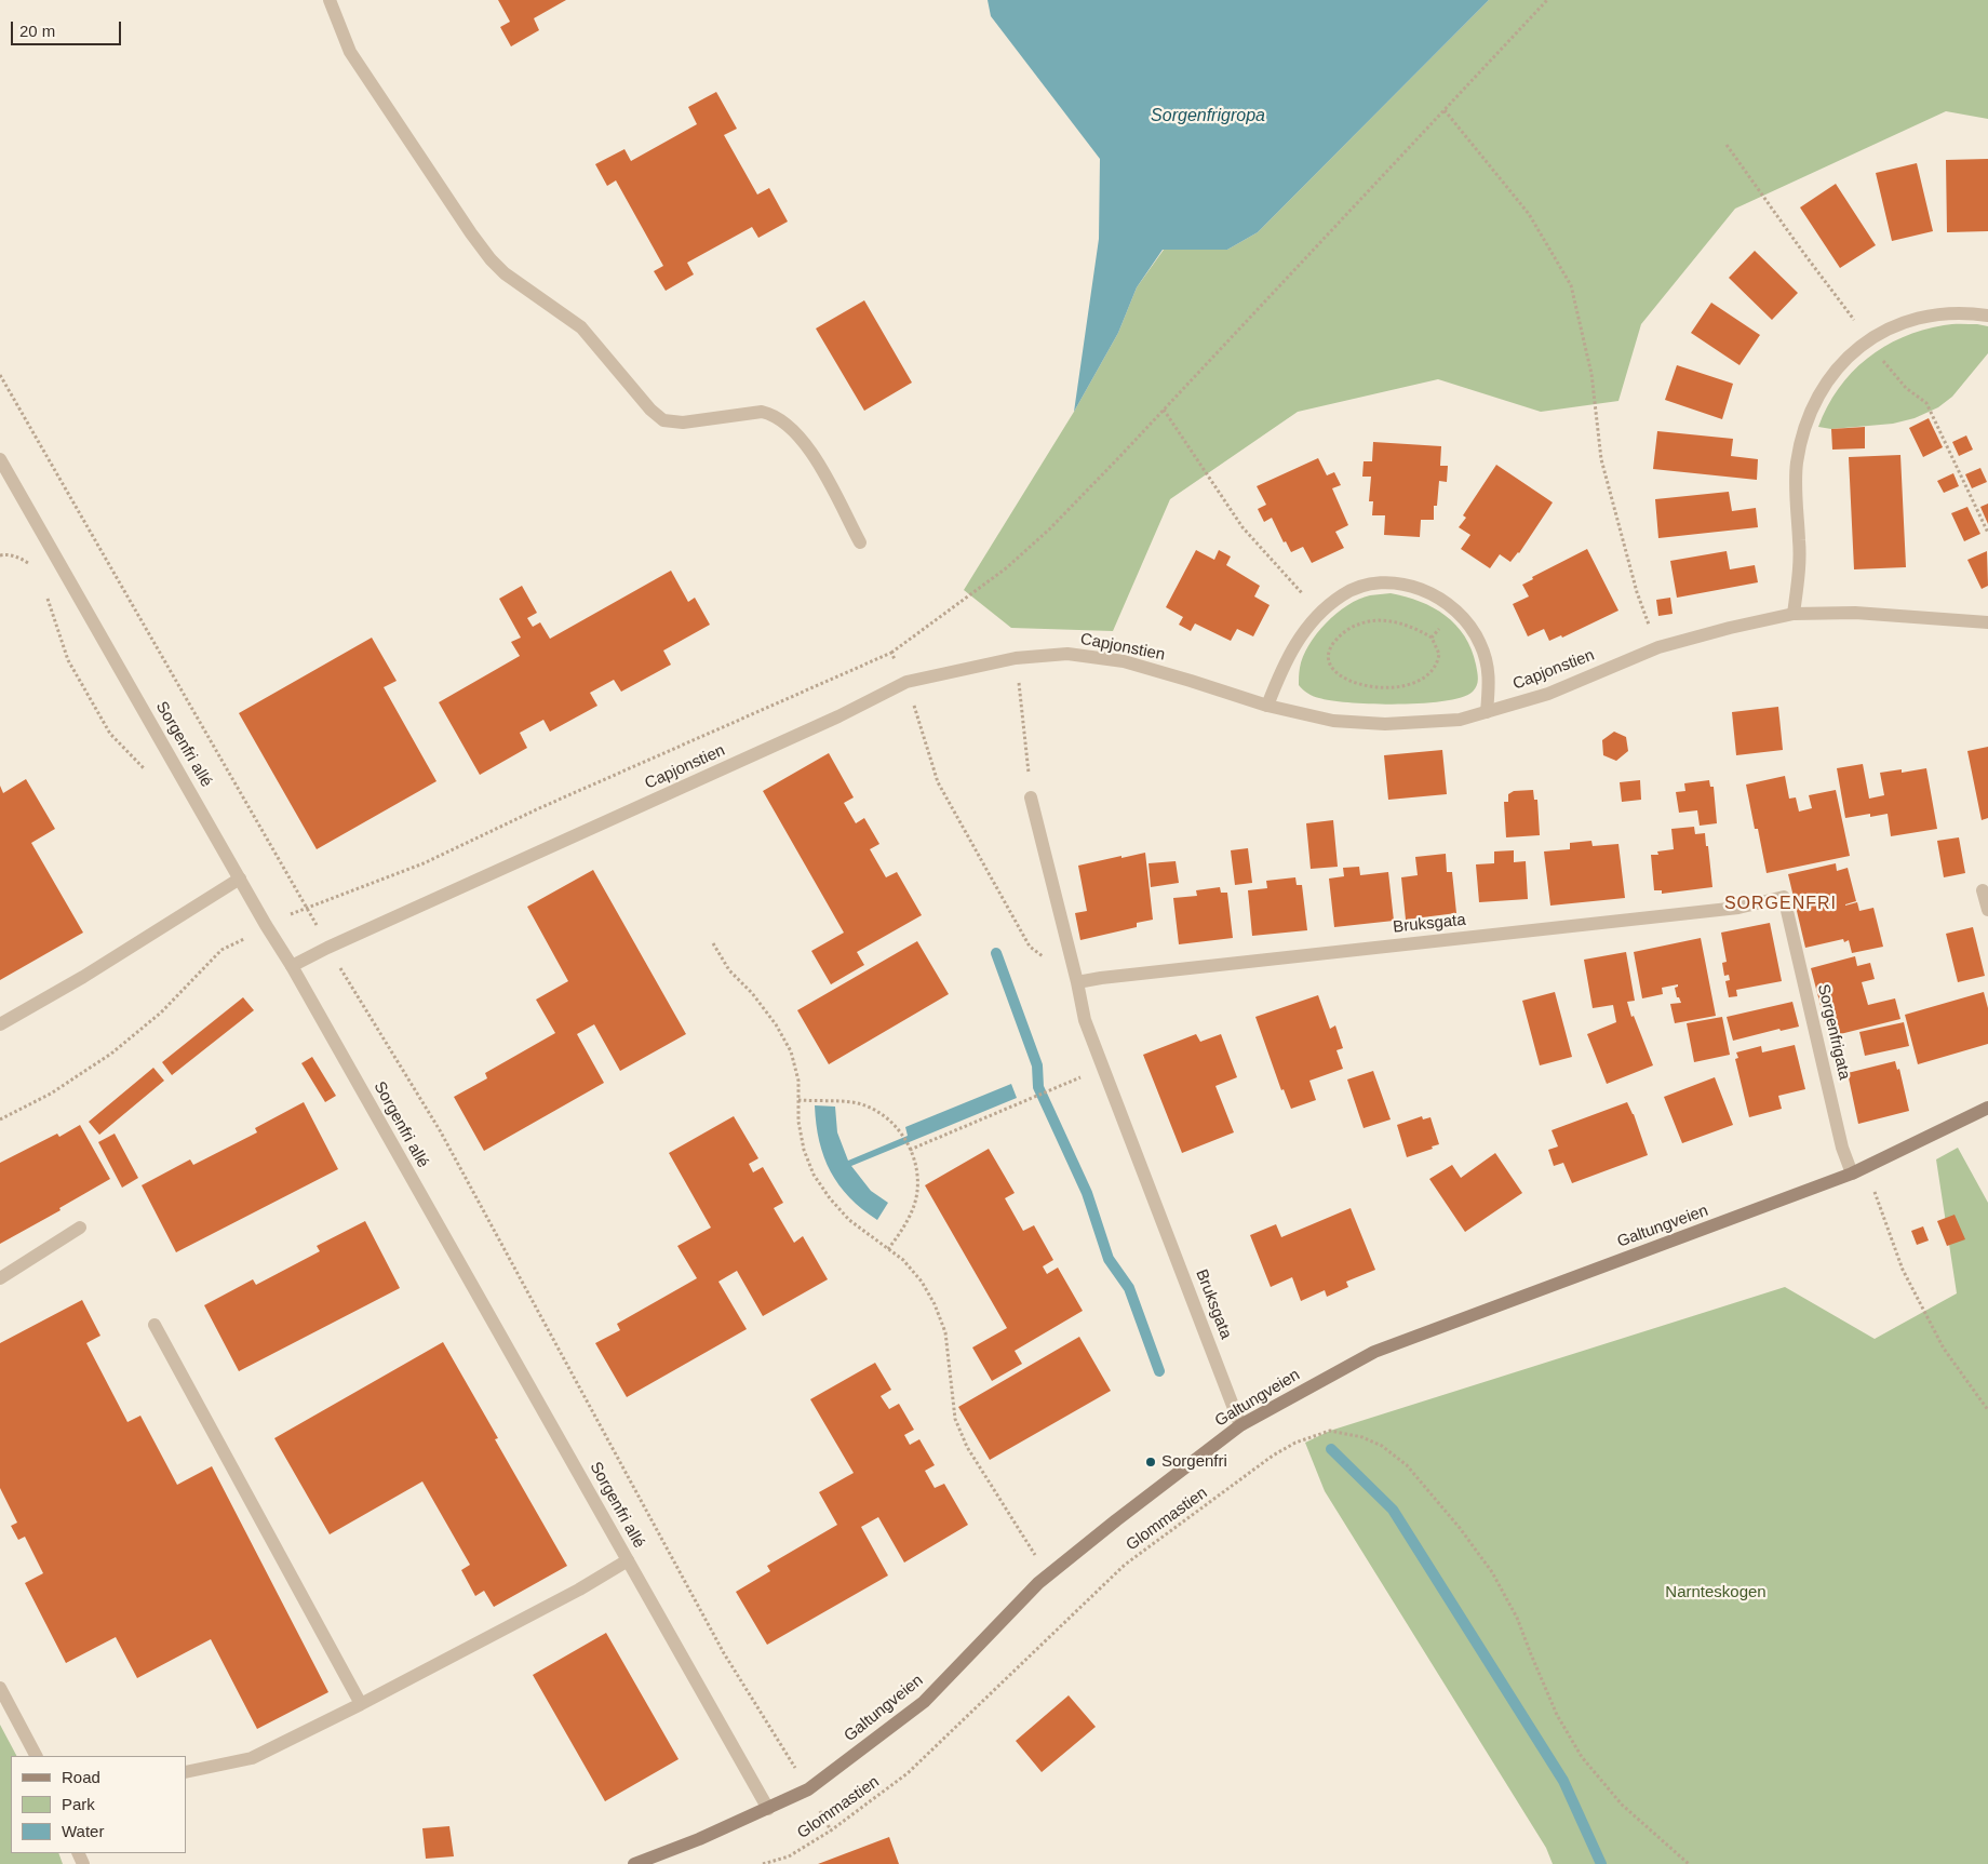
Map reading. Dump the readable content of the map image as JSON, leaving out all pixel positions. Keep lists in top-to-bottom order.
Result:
{
  "streets": {
    "main road": ["Galtungveien"],
    "street": [
      "Capjonstien",
      "Sorgenfri allé",
      "Bruksgata",
      "Sorgenfrigata"
    ],
    "path": ["Glommastien"]
  },
  "crossings": [
    ["Capjonstien", "Sorgenfri allé"],
    ["Sorgenfri allé", "Galtungveien"],
    ["Bruksgata", "Sorgenfrigata"],
    ["Bruksgata", "Galtungveien"],
    ["Sorgenfrigata", "Galtungveien"]
  ],
  "districts": ["SORGENFRI"],
  "water": ["Sorgenfrigropa"],
  "parks": ["Narnteskogen"],
  "places": ["Sorgenfri"],
  "legend": ["Road", "Park", "Water"],
  "scale_bar": "20 m"
}
